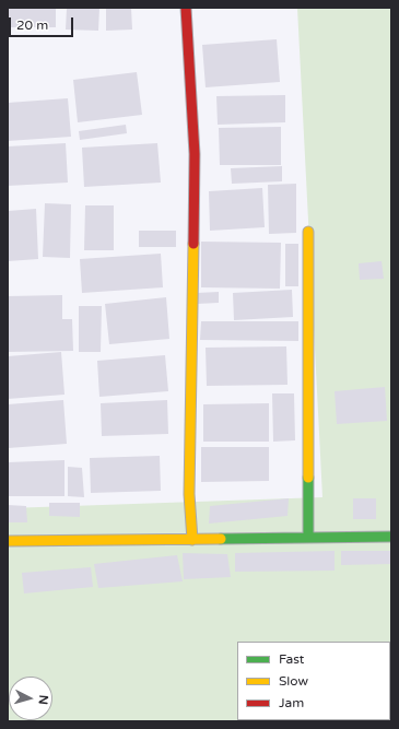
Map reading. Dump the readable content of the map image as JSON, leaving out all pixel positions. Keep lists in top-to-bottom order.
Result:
{
  "legend": ["Fast", "Slow", "Jam"],
  "scale_bar": "20 m",
  "north": "right"
}
